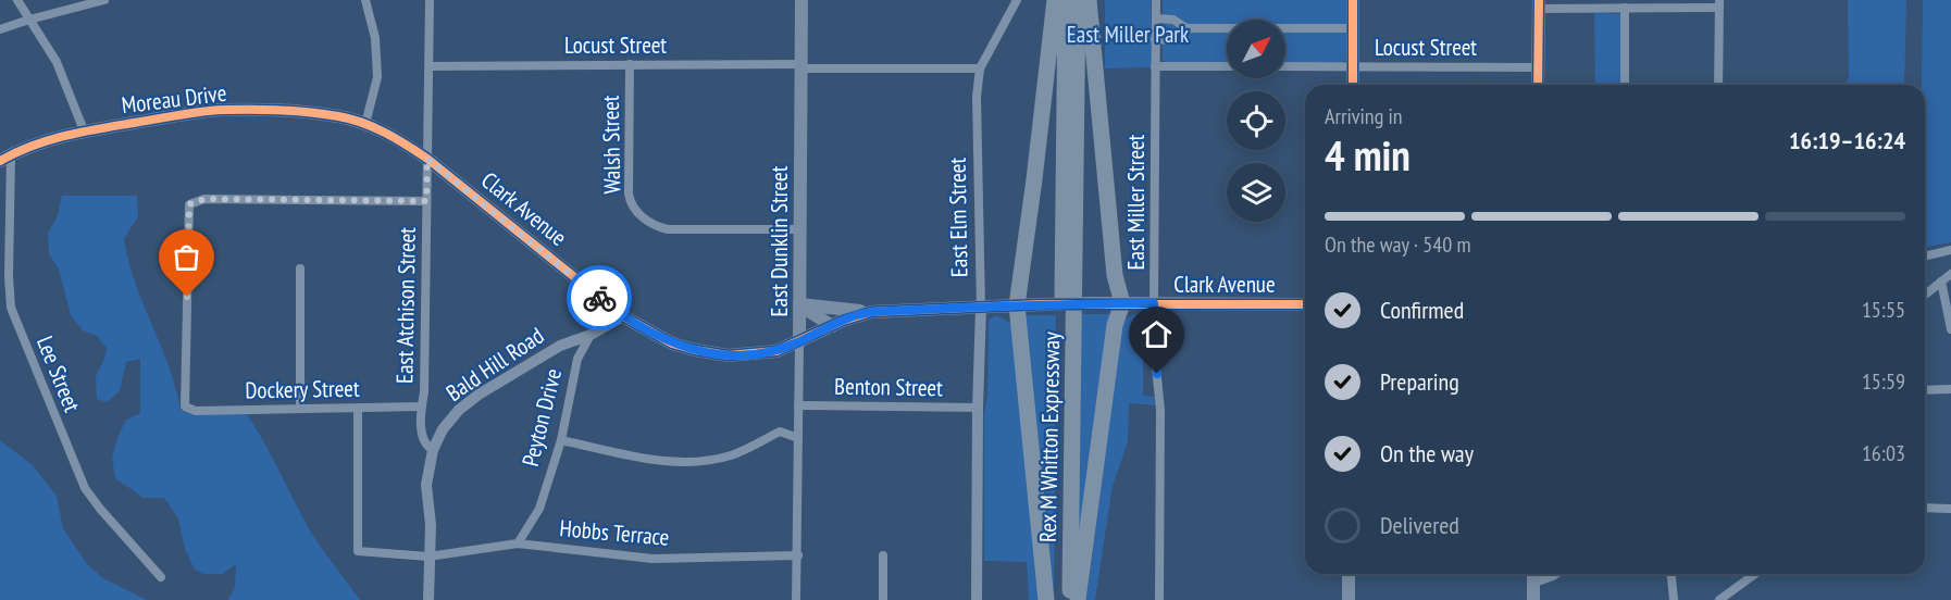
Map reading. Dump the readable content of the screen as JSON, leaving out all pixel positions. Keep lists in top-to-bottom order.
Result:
{
  "streets": {
    "highway": ["Rex M Whitton Expressway"],
    "main road": ["Moreau Drive", "Clark Avenue", "East Dunklin Street"],
    "street": [
      "Locust Street",
      "Walsh Street",
      "East Miller Street",
      "East Elm Street",
      "East Atchison Street",
      "Bald Hill Road",
      "Lee Street",
      "Benton Street",
      "Dockery Street",
      "Peyton Drive",
      "Hobbs Terrace"
    ]
  },
  "crossings": [
    ["Locust Street", "Walsh Street"],
    ["Locust Street", "East Elm Street"],
    ["Locust Street", "East Dunklin Street"],
    ["Locust Street", "East Atchison Street"],
    ["Moreau Drive", "Clark Avenue"],
    ["Moreau Drive", "East Atchison Street"],
    ["Moreau Drive", "Lee Street"],
    ["Walsh Street", "East Dunklin Street"],
    ["East Miller Street", "Clark Avenue"],
    ["Clark Avenue", "East Elm Street"],
    ["Clark Avenue", "East Dunklin Street"],
    ["Clark Avenue", "East Atchison Street"],
    ["East Elm Street", "Benton Street"],
    ["East Dunklin Street", "Benton Street"],
    ["East Dunklin Street", "Hobbs Terrace"],
    ["East Atchison Street", "Bald Hill Road"],
    ["East Atchison Street", "Dockery Street"],
    ["Bald Hill Road", "Peyton Drive"],
    ["Bald Hill Road", "Hobbs Terrace"],
    ["Dockery Street", "Hobbs Terrace"],
    ["Peyton Drive", "Hobbs Terrace"]
  ],
  "parks": ["East Miller Park"],
  "north": "top right",
  "page": {
    "heading": ["4 min", "Arriving in", "16:19–16:24"],
    "bar": "On the way · 540 m",
    "list": [
      ["Confirmed", "15:55"],
      ["Preparing", "15:59"],
      ["On the way", "16:03"],
      "Delivered"
    ]
  }
}
